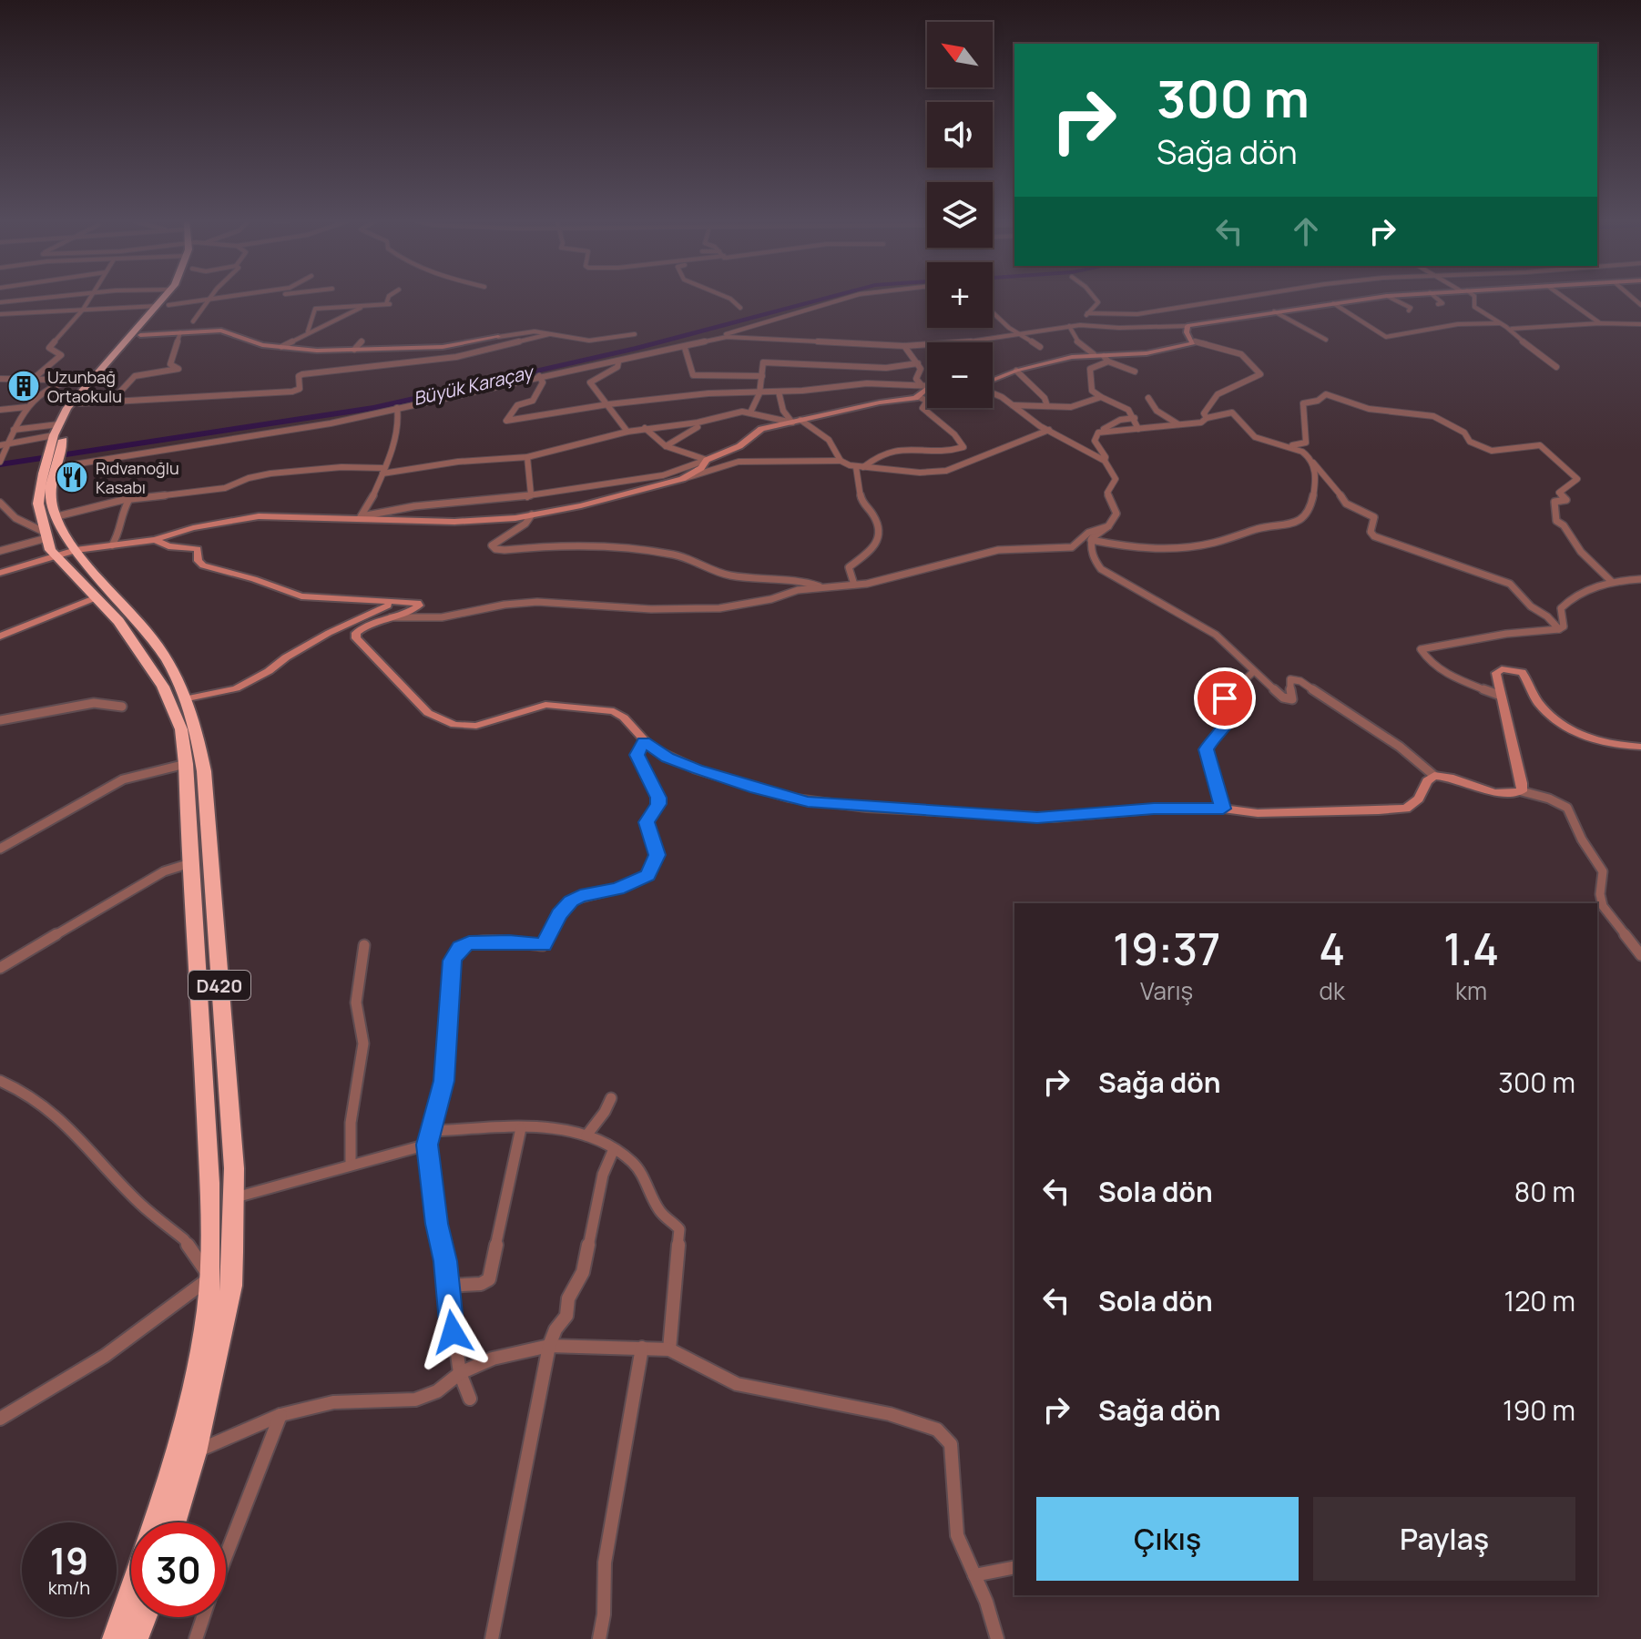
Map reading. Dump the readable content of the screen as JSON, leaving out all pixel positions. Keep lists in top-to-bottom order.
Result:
{
  "streets": {
    "highway": ["D420"]
  },
  "water": ["Büyük Karaçay"],
  "places": {
    "building": ["Uzunbağ Ortaokulu"],
    "restaurant": ["Rıdvanoğlu Kasabı"]
  },
  "north": "top left",
  "page": {
    "map_buttons": ["+", "−"],
    "turn": ["300 m", "Sağa dön"],
    "eta": [
      "19:37",
      "Varış",
      "4",
      "dk",
      "1.4",
      "km"
    ],
    "list": [
      {
        "name": "Sağa dön",
        "value": "300 m"
      },
      {
        "name": "Sola dön",
        "value": "80 m"
      },
      {
        "name": "Sola dön",
        "value": "120 m"
      },
      {
        "name": "Sağa dön",
        "value": "190 m"
      }
    ],
    "buttons": ["Çıkış", "Paylaş"],
    "speed": "19 km/h",
    "limit": "30"
  }
}
